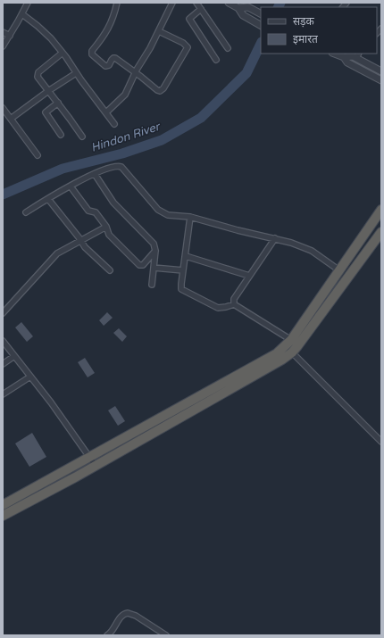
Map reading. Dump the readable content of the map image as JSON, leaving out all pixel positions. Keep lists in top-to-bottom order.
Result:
{
  "water": ["Hindon River"],
  "legend": ["सड़क", "इमारत"]
}
